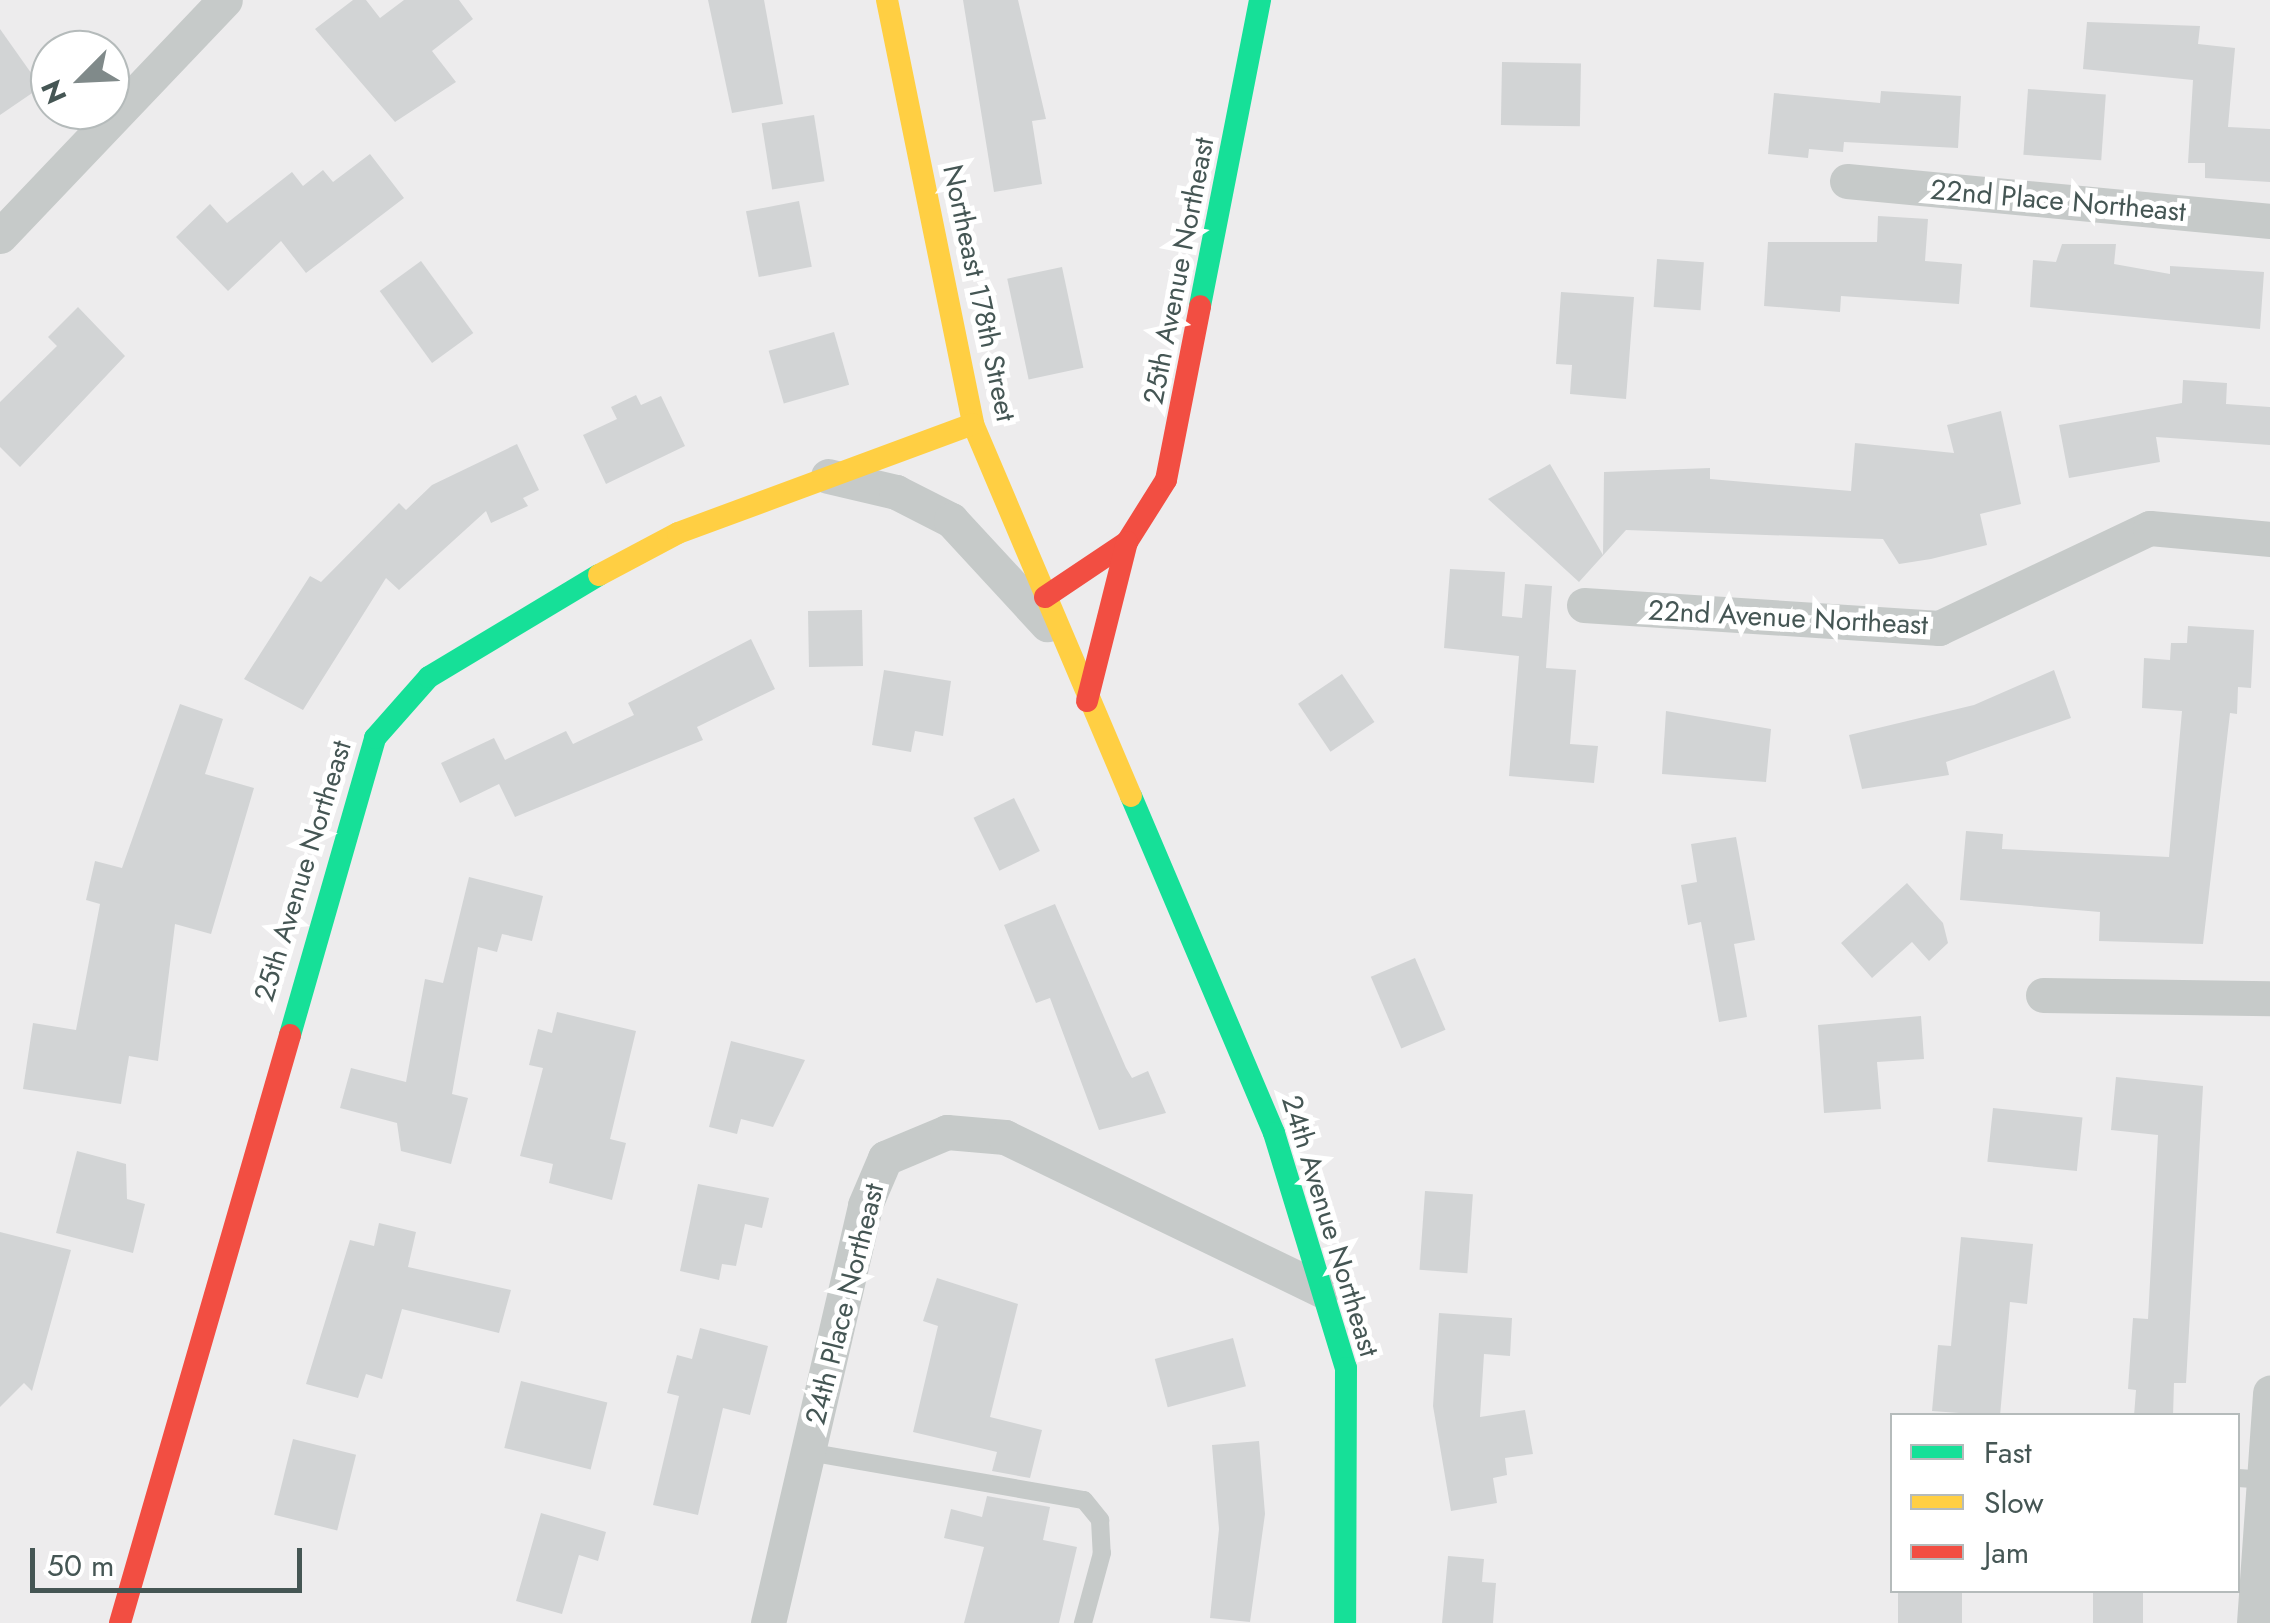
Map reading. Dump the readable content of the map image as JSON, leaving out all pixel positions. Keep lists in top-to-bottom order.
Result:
{
  "streets": {
    "street": [
      "22nd Place Northeast",
      "25th Avenue Northeast",
      "Northeast 178th Street",
      "22nd Avenue Northeast",
      "24th Avenue Northeast",
      "24th Place Northeast"
    ]
  },
  "crossings": [
    ["25th Avenue Northeast", "Northeast 178th Street"],
    ["25th Avenue Northeast", "24th Avenue Northeast"],
    ["Northeast 178th Street", "24th Avenue Northeast"],
    ["24th Avenue Northeast", "24th Place Northeast"]
  ],
  "legend": ["Fast", "Slow", "Jam"],
  "scale_bar": "50 m",
  "north": "bottom left"
}
